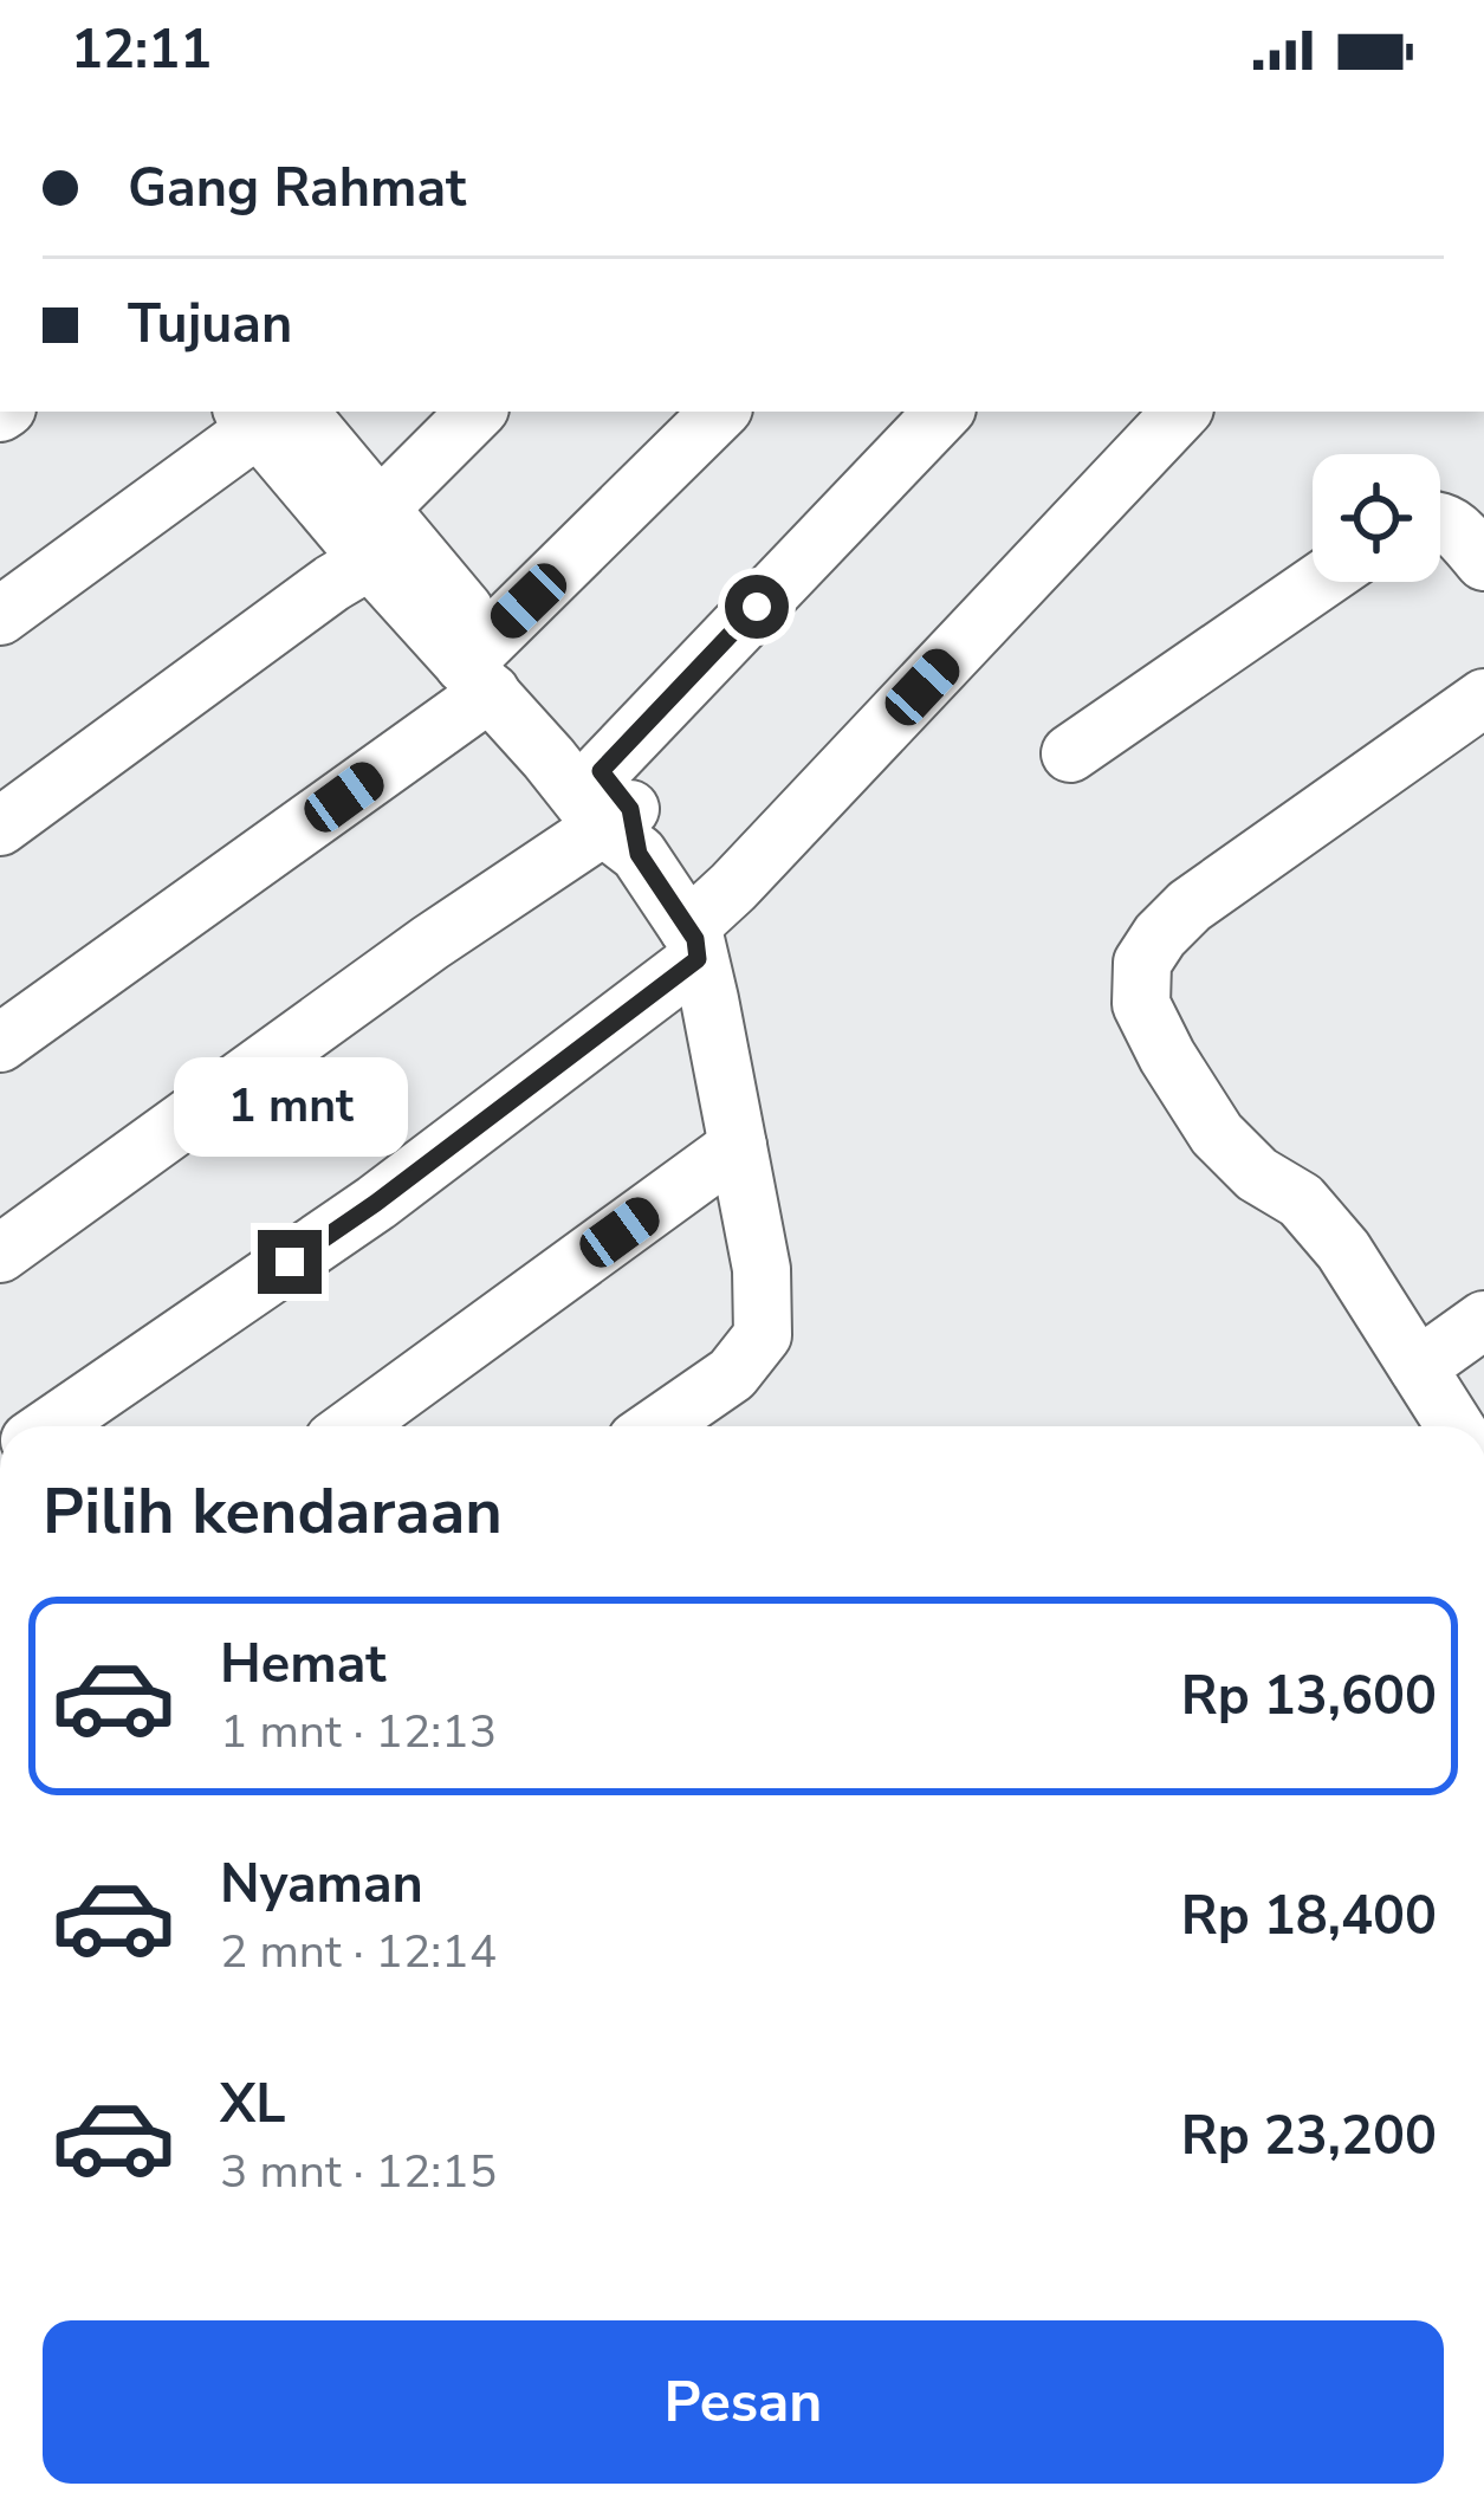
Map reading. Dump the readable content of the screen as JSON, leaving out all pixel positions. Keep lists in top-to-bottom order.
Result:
{
  "page": {
    "status": "12:11",
    "banner": ["Gang Rahmat", "Tujuan"],
    "bubble": "1 mnt",
    "heading": "Pilih kendaraan",
    "list": [
      {
        "name": "Hemat",
        "note": "1 mnt · 12:13",
        "value": "Rp 13,600"
      },
      {
        "name": "Nyaman",
        "note": "2 mnt · 12:14",
        "value": "Rp 18,400"
      },
      {
        "name": "XL",
        "note": "3 mnt · 12:15",
        "value": "Rp 23,200"
      }
    ],
    "buttons": "Pesan"
  }
}
